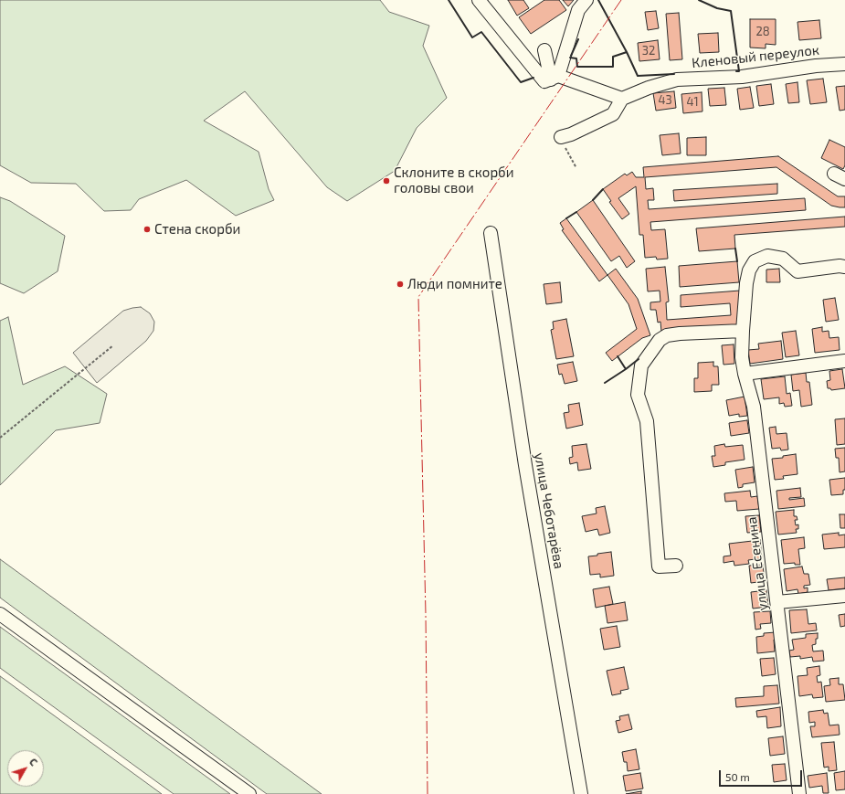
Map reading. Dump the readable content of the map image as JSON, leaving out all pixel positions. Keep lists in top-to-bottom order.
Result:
{
  "streets": {
    "street": ["Кленовый переулок", "улица Чеботарёва", "улица Есенина"]
  },
  "places": ["Склоните в скорби головы свои", "Стена скорби", "Люди помните"],
  "house_numbers": [
    "28",
    "32",
    "43",
    "41"
  ],
  "scale_bar": "50 m",
  "north": "top right"
}
